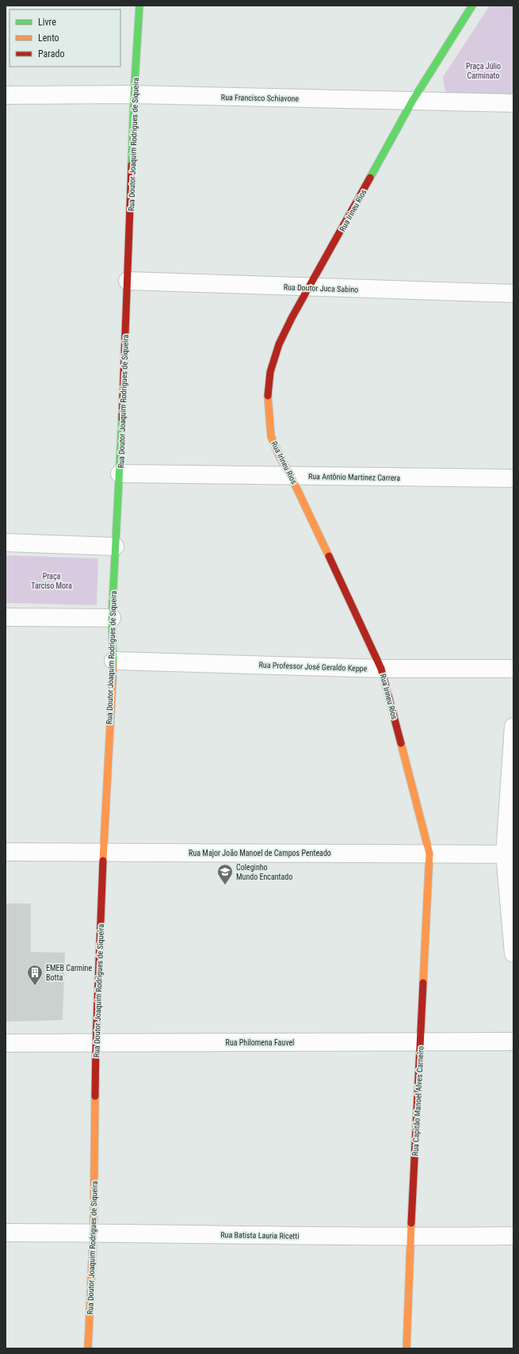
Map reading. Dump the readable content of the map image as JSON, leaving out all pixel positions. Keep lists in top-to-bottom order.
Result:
{
  "streets": {
    "street": [
      "Rua Francisco Schiavone",
      "Rua Doutor Joaquim Rodrigues de Siqueira",
      "Rua Irineu Rios",
      "Rua Doutor Juca Sabino",
      "Rua Antônio Martinez Carrera",
      "Rua Professor José Geraldo Keppe",
      "Rua Major João Manoel de Campos Penteado",
      "Rua Philomena Fauvel",
      "Rua Capitão Manoel Alves Carneiro",
      "Rua Batista Lauria Ricetti"
    ]
  },
  "crossings": [
    ["Rua Francisco Schiavone", "Rua Doutor Joaquim Rodrigues de Siqueira"],
    ["Rua Francisco Schiavone", "Rua Irineu Rios"],
    ["Rua Doutor Joaquim Rodrigues de Siqueira", "Rua Doutor Juca Sabino"],
    ["Rua Doutor Joaquim Rodrigues de Siqueira", "Rua Antônio Martinez Carrera"],
    ["Rua Doutor Joaquim Rodrigues de Siqueira", "Rua Professor José Geraldo Keppe"],
    ["Rua Doutor Joaquim Rodrigues de Siqueira", "Rua Major João Manoel de Campos Penteado"],
    ["Rua Doutor Joaquim Rodrigues de Siqueira", "Rua Philomena Fauvel"],
    ["Rua Doutor Joaquim Rodrigues de Siqueira", "Rua Batista Lauria Ricetti"],
    ["Rua Irineu Rios", "Rua Doutor Juca Sabino"],
    ["Rua Irineu Rios", "Rua Antônio Martinez Carrera"],
    ["Rua Irineu Rios", "Rua Professor José Geraldo Keppe"],
    ["Rua Irineu Rios", "Rua Major João Manoel de Campos Penteado"],
    ["Rua Irineu Rios", "Rua Capitão Manoel Alves Carneiro"],
    ["Rua Major João Manoel de Campos Penteado", "Rua Capitão Manoel Alves Carneiro"],
    ["Rua Philomena Fauvel", "Rua Capitão Manoel Alves Carneiro"],
    ["Rua Capitão Manoel Alves Carneiro", "Rua Batista Lauria Ricetti"]
  ],
  "parks": ["Praça Júlio Carminato", "Praça Tarciso Mora"],
  "places": {
    "school or university": ["Coleginho Mundo Encantado"],
    "building": ["EMEB Carmine Botta"]
  },
  "legend": ["Livre", "Lento", "Parado"]
}
